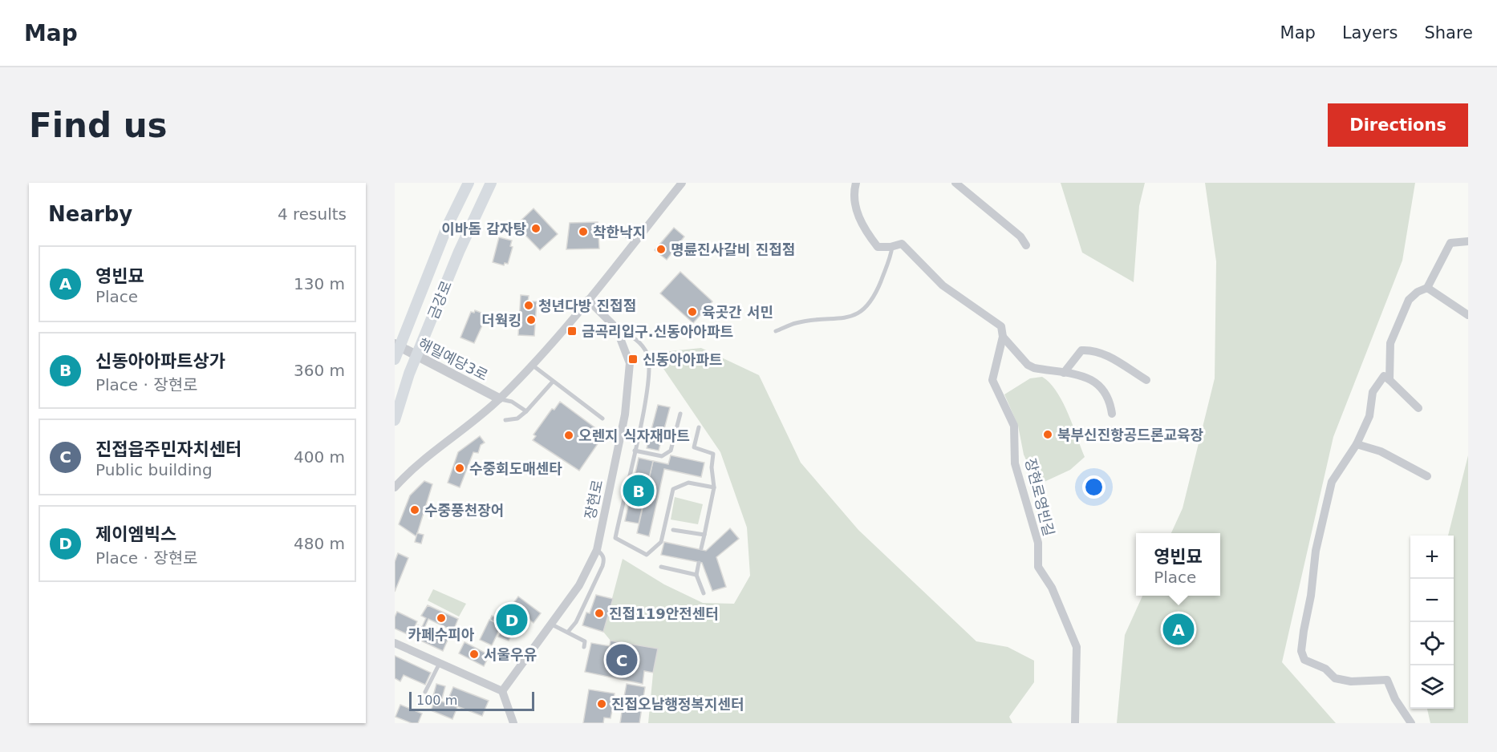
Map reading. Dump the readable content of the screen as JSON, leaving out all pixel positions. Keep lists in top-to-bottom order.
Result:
{
  "streets": {
    "main road": ["금강로"],
    "street": ["해밀예당3로", "장현로영빈길", "장현로"]
  },
  "crossings": [
    ["금강로", "해밀예당3로"]
  ],
  "places": {
    "other": [
      "이바돔 감자탕",
      "착한낙지",
      "명륜진사갈비 진접점",
      "청년다방 진접점",
      "육곳간 서민",
      "더웍킹",
      "북부신진항공드론교육장",
      "오렌지 식자재마트",
      "수중회도매센타",
      "수중풍천장어",
      "진접119안전센터",
      "카페수피아",
      "서울우유",
      "진접오남행정복지센터"
    ],
    "transit": ["금곡리입구.신동아아파트", "신동아아파트"]
  },
  "scale_bar": "100 m",
  "page": {
    "header": "Map",
    "nav": ["Map", "Layers", "Share"],
    "buttons": "Directions",
    "title": "Find us",
    "heading": ["Nearby", "4 results"],
    "list": [
      {
        "mark": "A",
        "name": "영빈묘",
        "note": "Place",
        "value": "130 m"
      },
      {
        "mark": "B",
        "name": "신동아아파트상가",
        "note": "Place · 장현로",
        "value": "360 m"
      },
      {
        "mark": "C",
        "name": "진접읍주민자치센터",
        "note": "Public building",
        "value": "400 m"
      },
      {
        "mark": "D",
        "name": "제이엠빅스",
        "note": "Place · 장현로",
        "value": "480 m"
      }
    ],
    "pins": [
      "B",
      "D",
      "A",
      "C"
    ],
    "popup": ["영빈묘", "Place"],
    "map_buttons": ["+", "−"],
    "scale": "100 m"
  }
}
